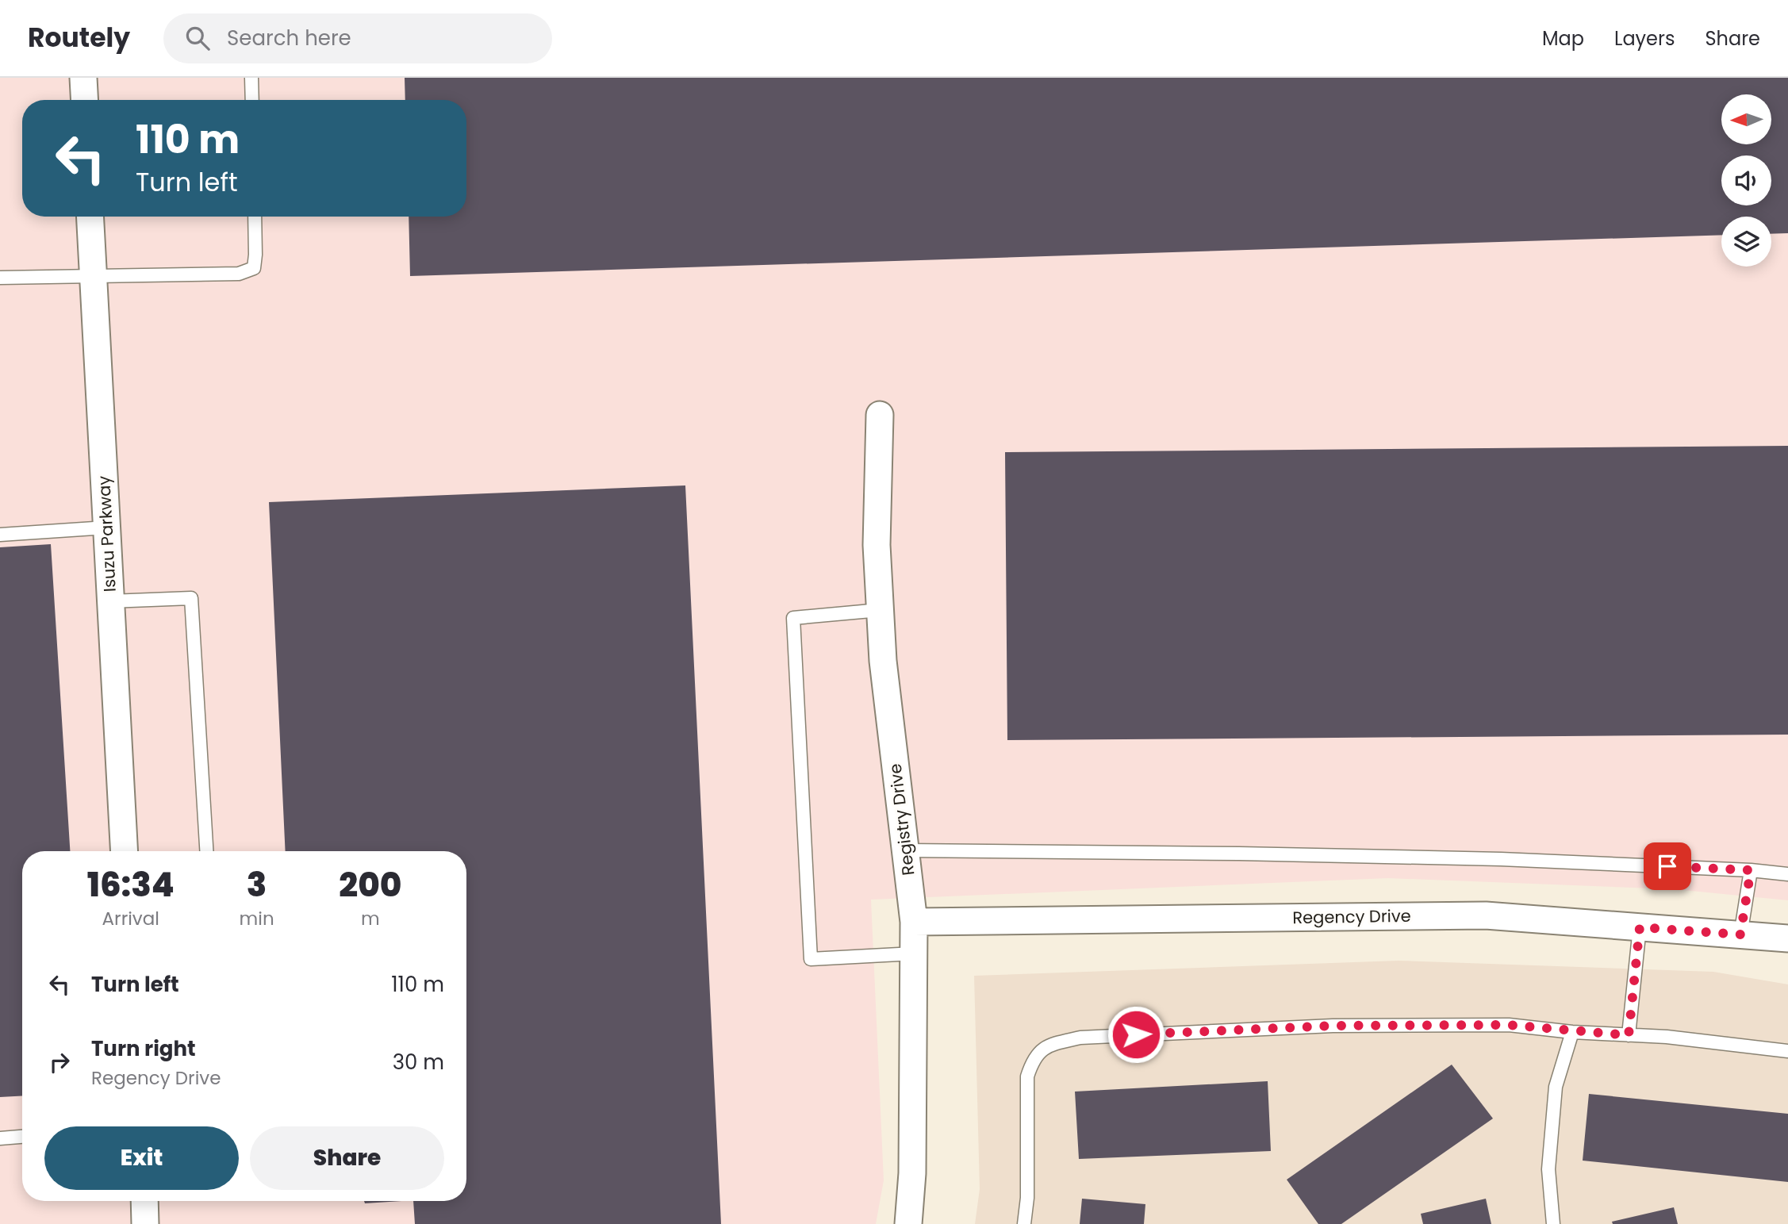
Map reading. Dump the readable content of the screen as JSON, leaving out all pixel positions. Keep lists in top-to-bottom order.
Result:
{
  "streets": {
    "street": ["Isuzu Parkway", "Registry Drive", "Regency Drive"]
  },
  "crossings": [
    ["Registry Drive", "Regency Drive"]
  ],
  "north": "left",
  "page": {
    "header": "Routely",
    "search": "Search here",
    "nav": ["Map", "Layers", "Share"],
    "turn": ["110 m", "Turn left"],
    "eta": [
      "16:34",
      "Arrival",
      "3",
      "min",
      "200",
      "m"
    ],
    "list": [
      {
        "name": "Turn left",
        "value": "110 m"
      },
      {
        "name": "Turn right",
        "note": "Regency Drive",
        "value": "30 m"
      }
    ],
    "buttons": ["Exit", "Share"]
  }
}
